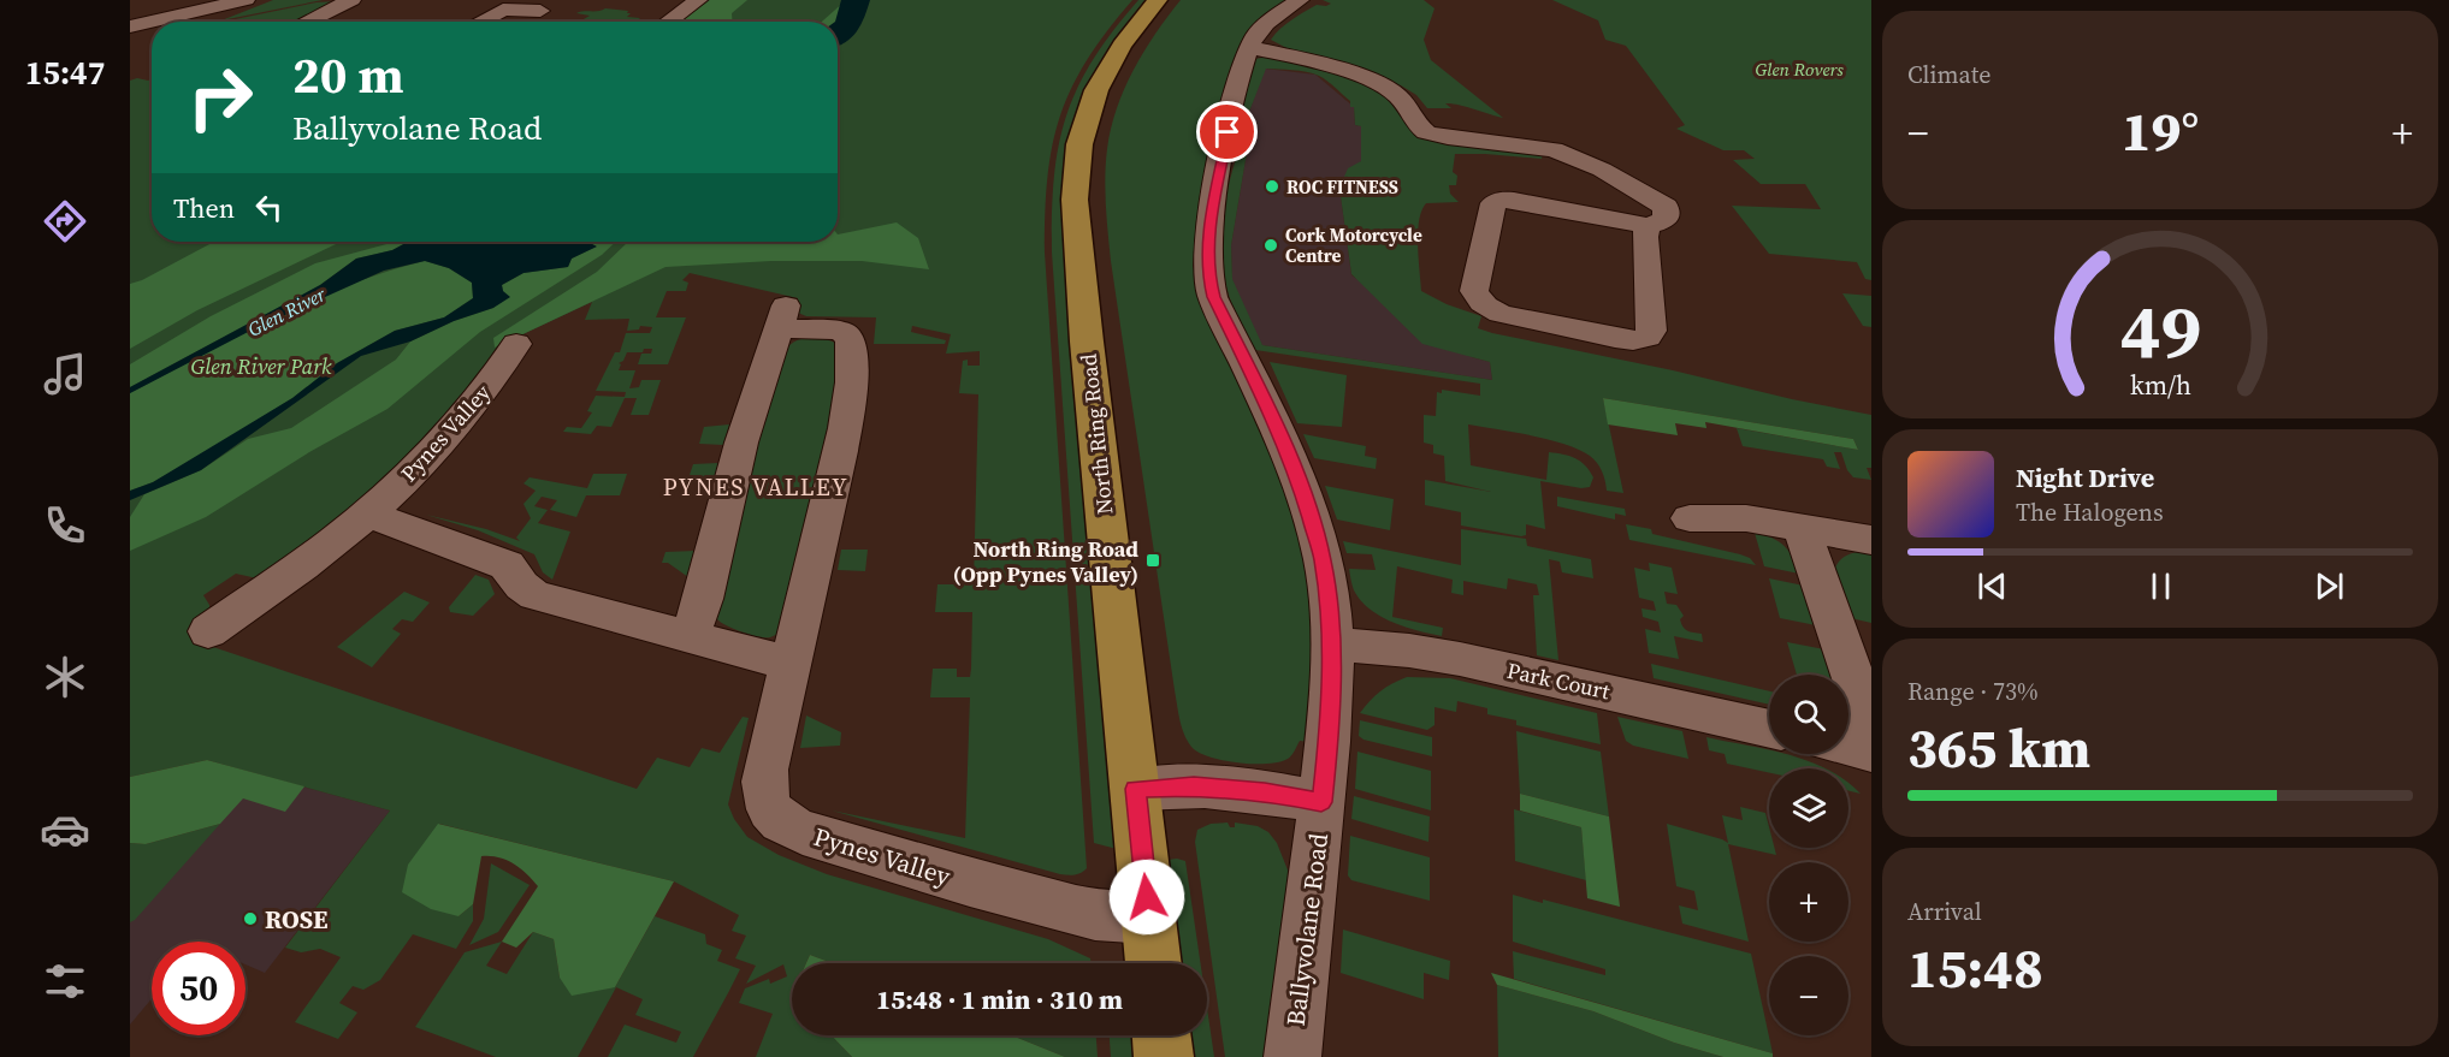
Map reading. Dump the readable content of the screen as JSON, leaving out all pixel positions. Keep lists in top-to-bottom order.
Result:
{
  "streets": {
    "main road": ["North Ring Road"],
    "street": ["Pynes Valley", "Park Court", "Ballyvolane Road"]
  },
  "crossings": [
    ["Pynes Valley", "North Ring Road"],
    ["North Ring Road", "Ballyvolane Road"],
    ["Park Court", "Ballyvolane Road"]
  ],
  "districts": ["PYNES VALLEY"],
  "water": ["Glen River"],
  "parks": ["Glen Rovers", "Glen River Park"],
  "places": {
    "other": ["ROC FITNESS", "Cork Motorcycle Centre", "ROSE"],
    "transit": ["North Ring Road (Opp Pynes Valley)"]
  },
  "page": {
    "tabs": "15:47",
    "tile": [
      "Climate",
      ["Range · 73%", "365 km"],
      ["Arrival", "15:48"]
    ],
    "turn": ["20 m", "Ballyvolane Road"],
    "heat": ["−", "19°", "+"],
    "then": "Then",
    "song": ["Night Drive", "The Halogens"],
    "map_buttons": ["+", "−"],
    "limit": "50",
    "trip": "15:48 · 1 min · 310 m",
    "gauge": ["49", "km/h"]
  }
}
